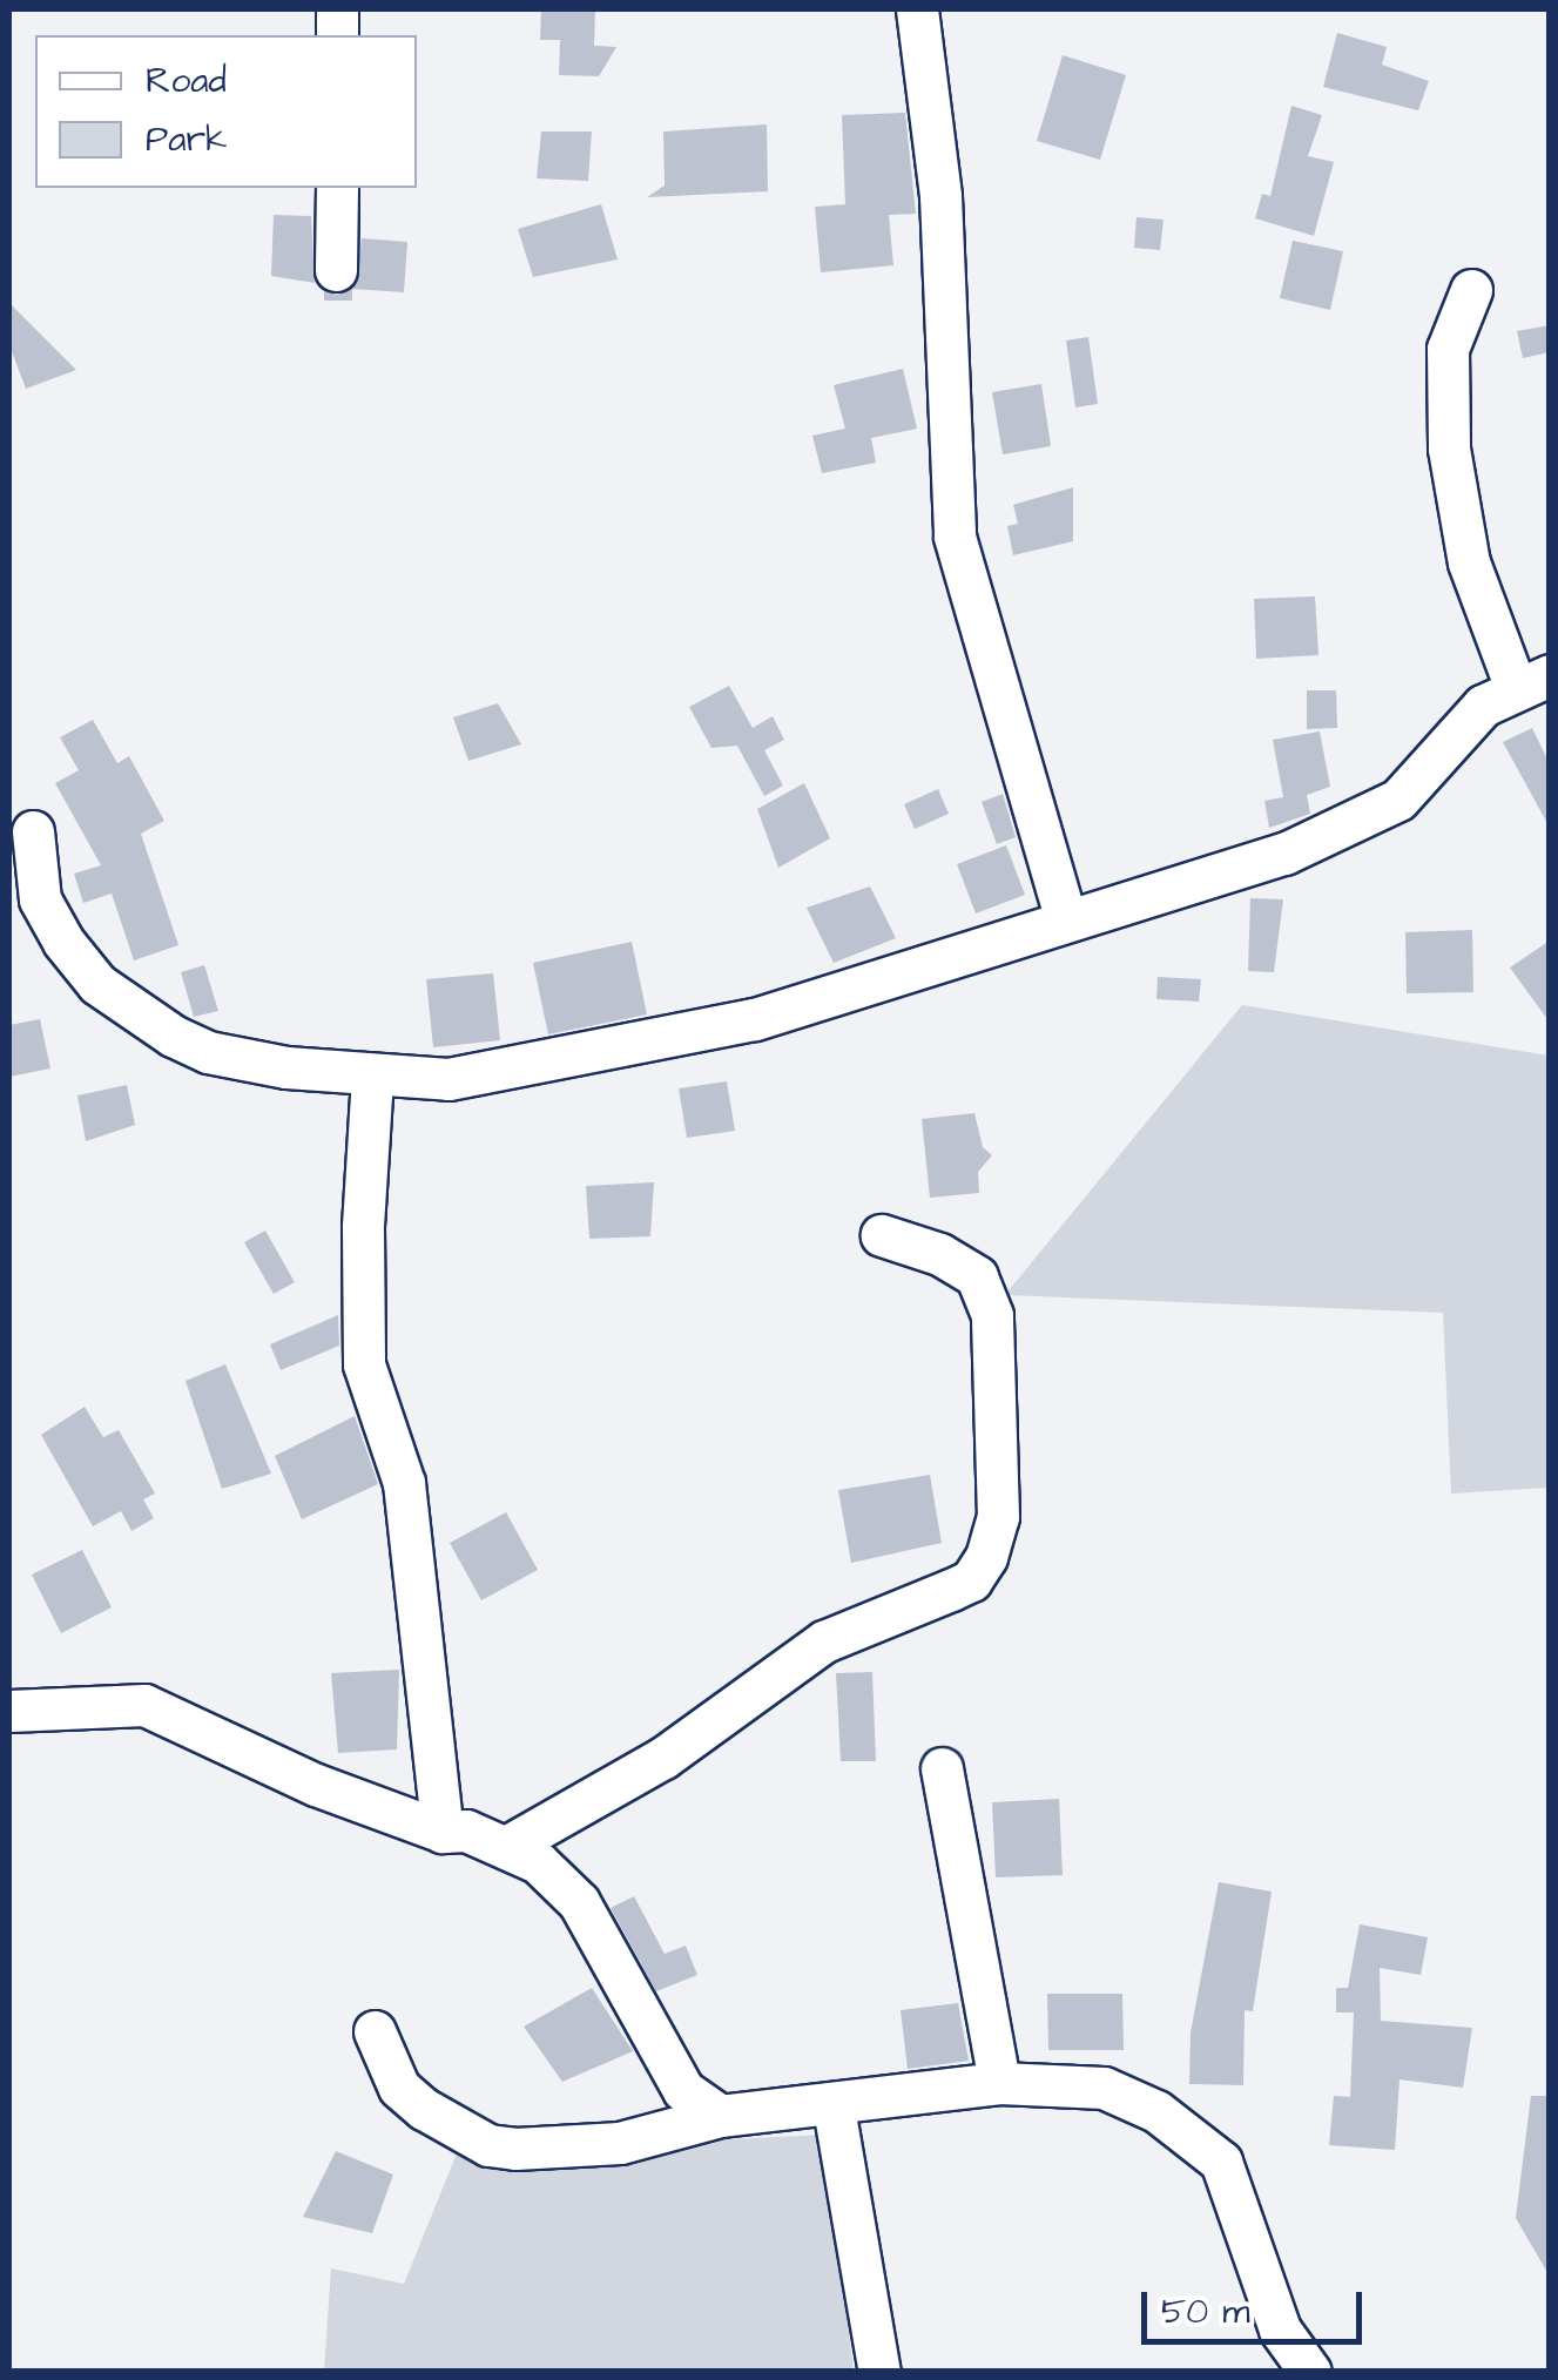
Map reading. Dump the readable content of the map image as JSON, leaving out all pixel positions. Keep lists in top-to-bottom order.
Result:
{
  "legend": ["Road", "Park"],
  "scale_bar": "50 m"
}
